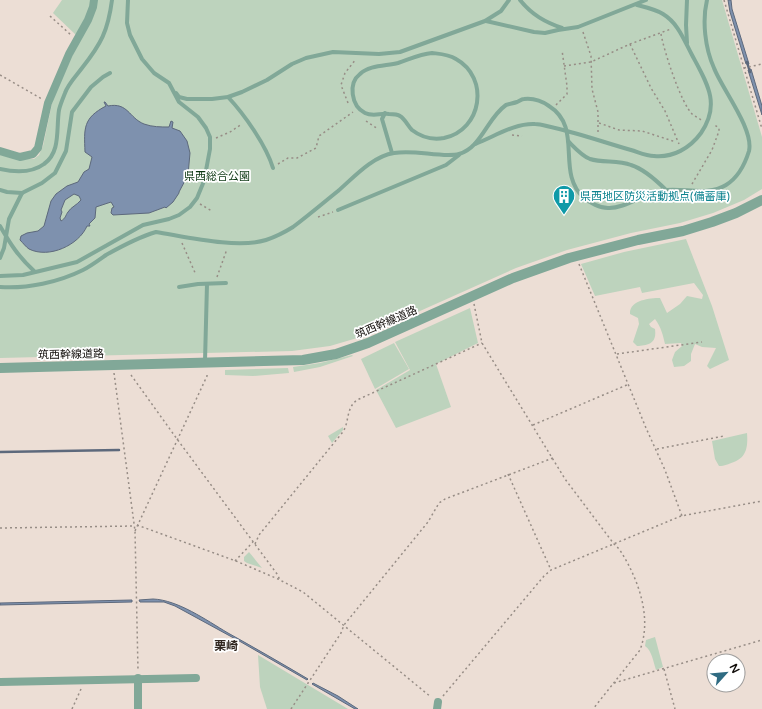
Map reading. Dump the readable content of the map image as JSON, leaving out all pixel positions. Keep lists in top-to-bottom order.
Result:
{
  "streets": {
    "street": ["筑西幹線道路"]
  },
  "districts": ["栗崎"],
  "parks": ["県西総合公園"],
  "places": {
    "building": ["県西地区防災活動拠点(備蓄庫)"]
  },
  "north": "top right"
}
